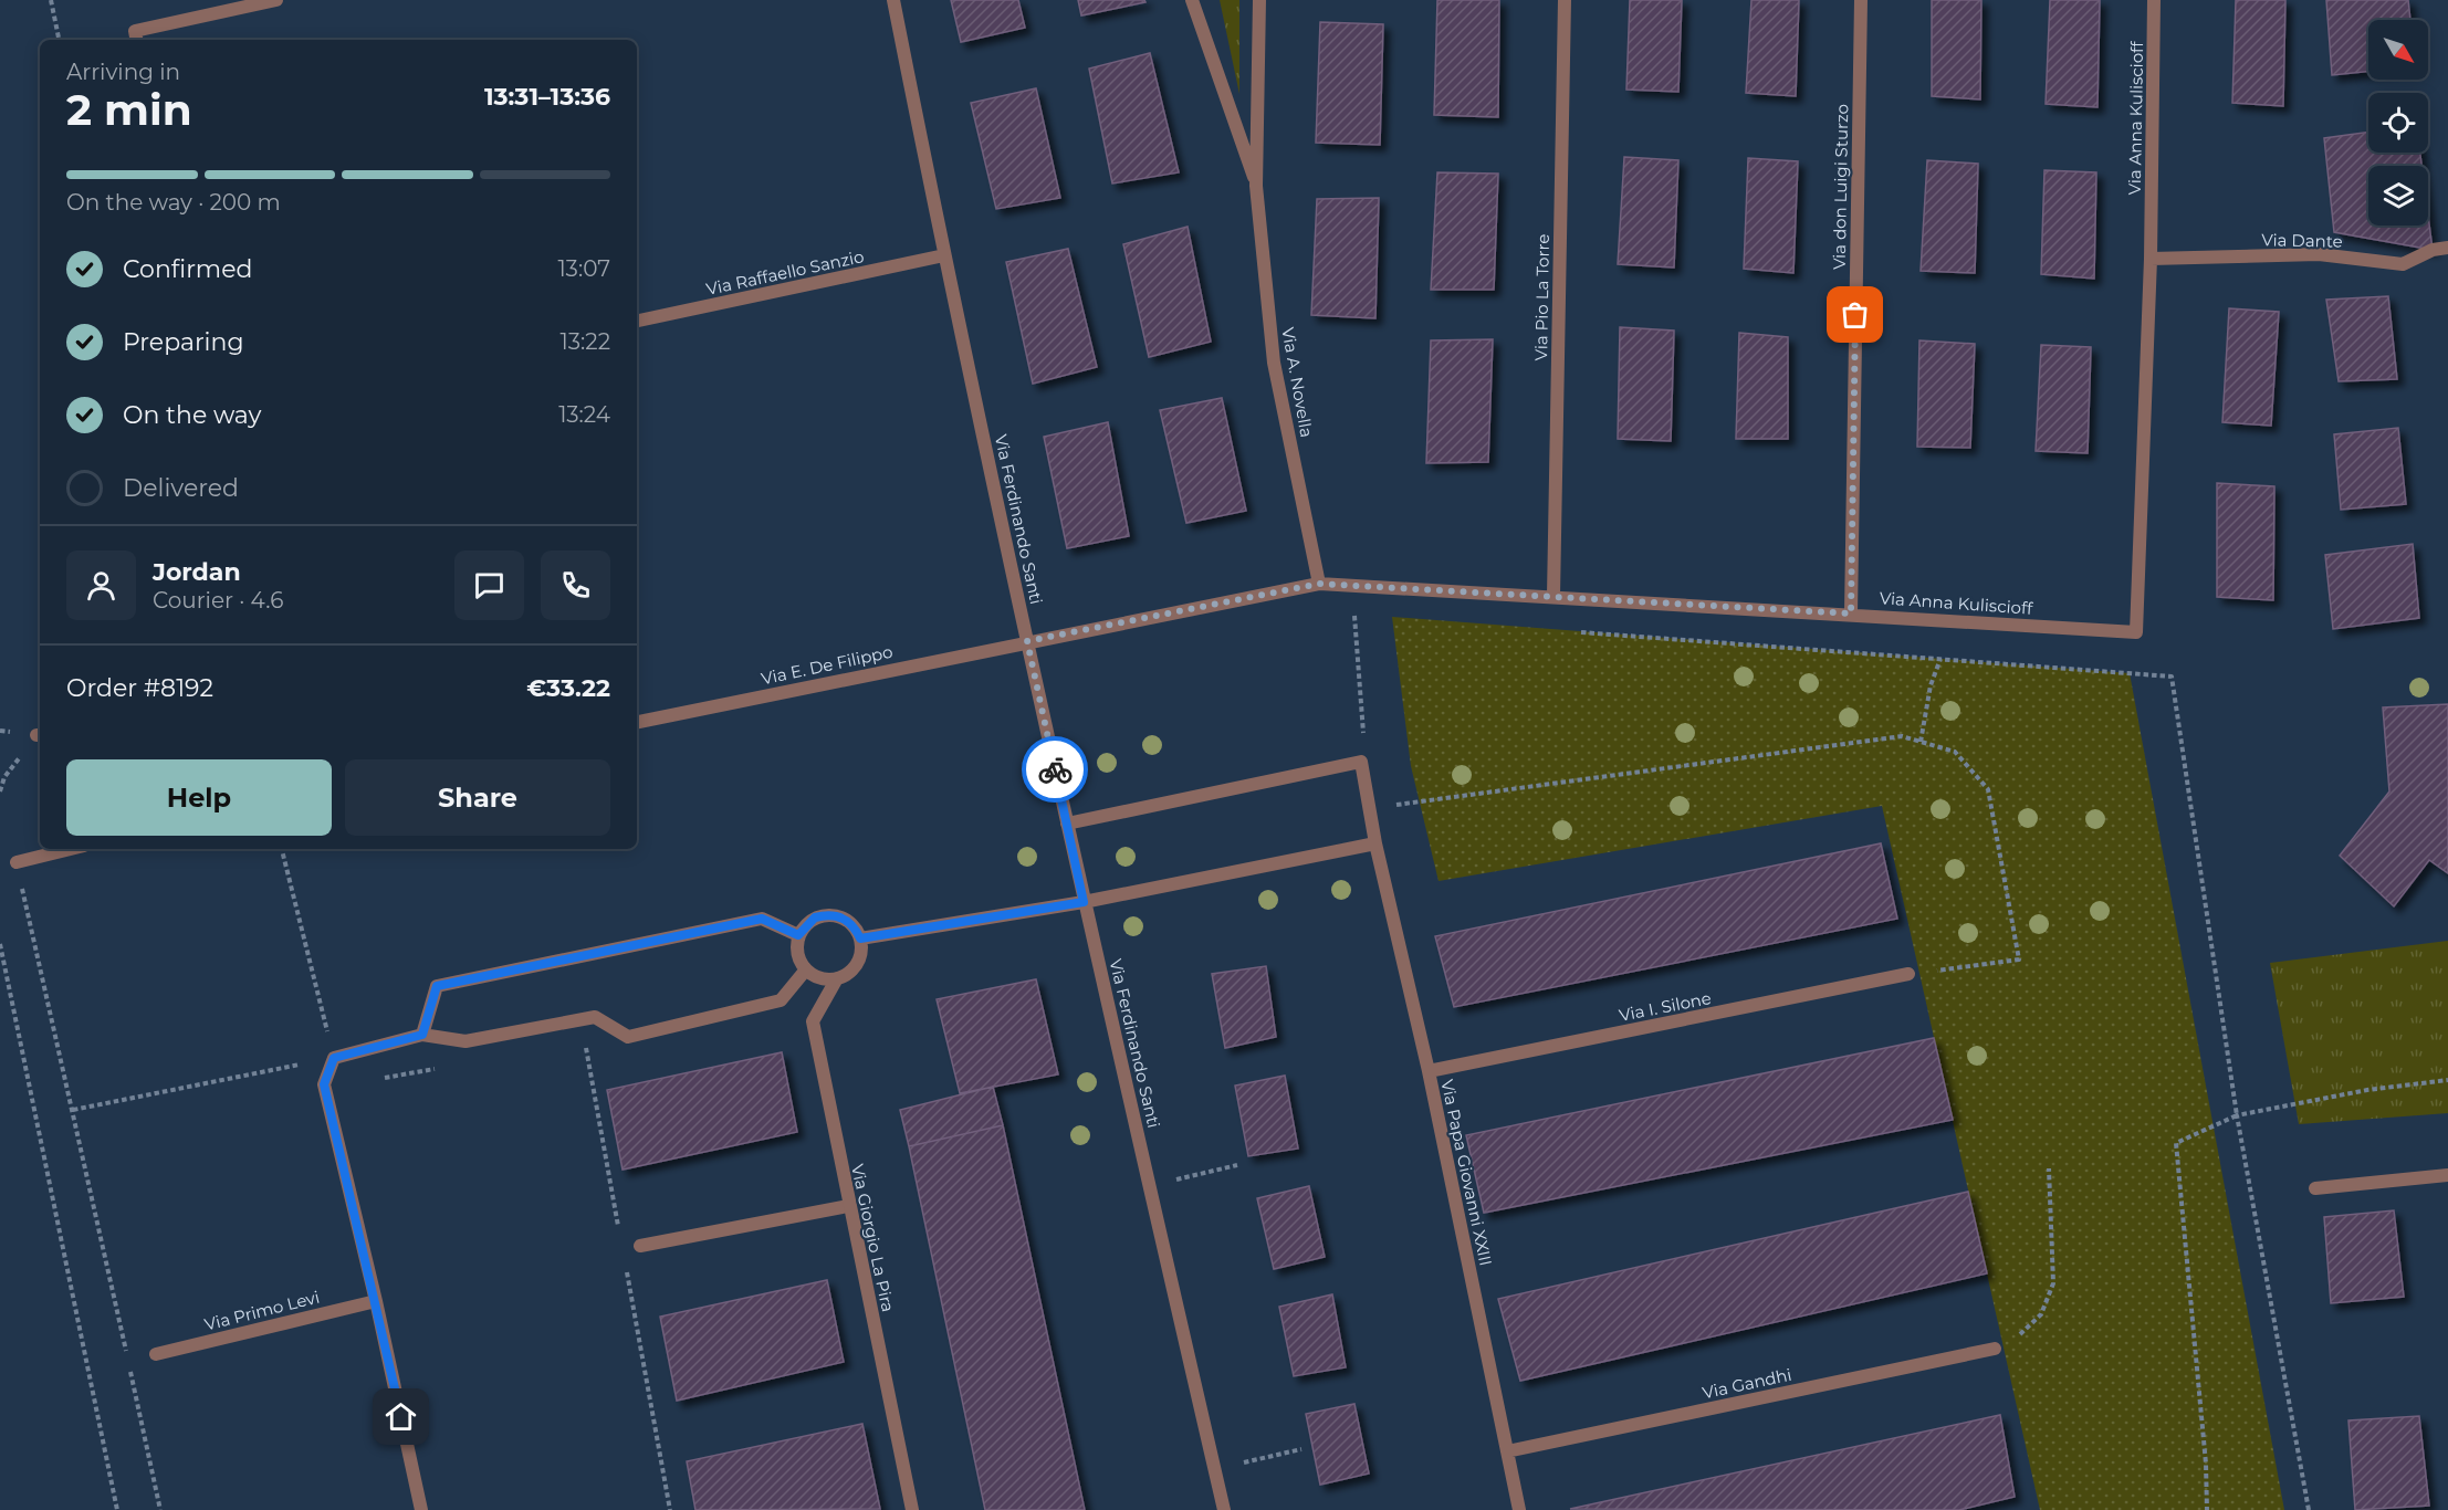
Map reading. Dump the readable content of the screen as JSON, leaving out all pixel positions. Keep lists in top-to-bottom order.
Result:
{
  "streets": {
    "street": [
      "Via Anna Kuliscioff",
      "Via don Luigi Sturzo",
      "Via Dante",
      "Via Raffaello Sanzio",
      "Via Pio La Torre",
      "Via A. Novella",
      "Via Ferdinando Santi",
      "Via E. De Filippo",
      "Via I. Silone",
      "Via Papa Giovanni XXIII",
      "Via Giorgio La Pira",
      "Via Primo Levi",
      "Via Gandhi"
    ]
  },
  "crossings": [
    ["Via Anna Kuliscioff", "Via don Luigi Sturzo"],
    ["Via Anna Kuliscioff", "Via Dante"],
    ["Via Anna Kuliscioff", "Via Pio La Torre"],
    ["Via Anna Kuliscioff", "Via A. Novella"],
    ["Via Anna Kuliscioff", "Via Ferdinando Santi"],
    ["Via Anna Kuliscioff", "Via E. De Filippo"],
    ["Via Raffaello Sanzio", "Via Ferdinando Santi"],
    ["Via Ferdinando Santi", "Via E. De Filippo"],
    ["Via Ferdinando Santi", "Via Papa Giovanni XXIII"],
    ["Via I. Silone", "Via Papa Giovanni XXIII"],
    ["Via Papa Giovanni XXIII", "Via Gandhi"]
  ],
  "north": "bottom right",
  "page": {
    "heading": ["2 min", "Arriving in", "13:31–13:36"],
    "panel": [
      "Jordan",
      "Courier · 4.6",
      "Order #8192",
      "€33.22"
    ],
    "bar": "On the way · 200 m",
    "list": [
      ["Confirmed", "13:07"],
      ["Preparing", "13:22"],
      ["On the way", "13:24"],
      "Delivered"
    ],
    "buttons": ["Help", "Share"]
  }
}
